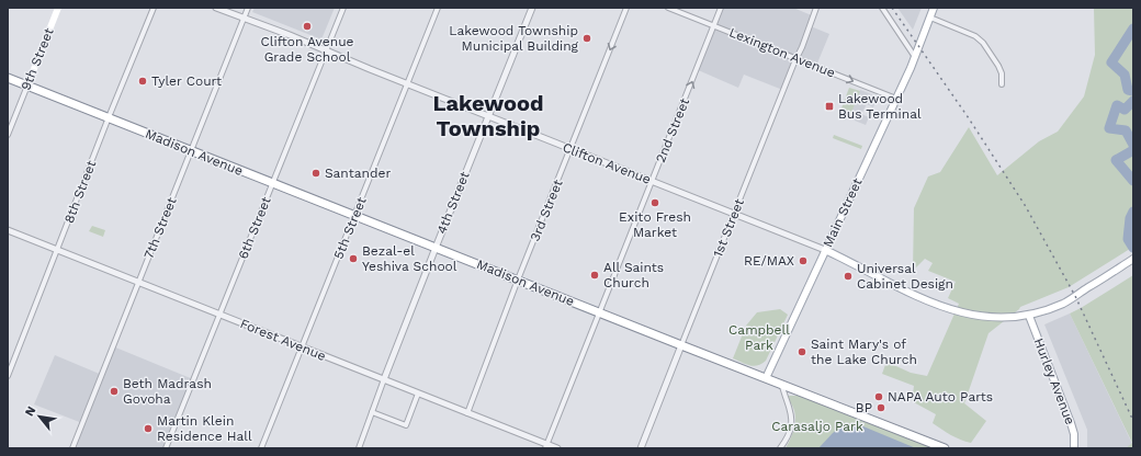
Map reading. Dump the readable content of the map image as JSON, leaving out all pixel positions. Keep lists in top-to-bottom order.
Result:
{
  "streets": {
    "highway": ["Madison Avenue"],
    "main road": ["9th Street", "Main Street", "Hurley Avenue"],
    "street": [
      "Lexington Avenue",
      "2nd Street",
      "Clifton Avenue",
      "8th Street",
      "4th Street",
      "3rd Street",
      "7th Street",
      "6th Street",
      "5th Street",
      "1st Street",
      "Forest Avenue"
    ]
  },
  "crossings": [
    ["Lexington Avenue", "2nd Street"],
    ["Lexington Avenue", "Main Street"],
    ["Lexington Avenue", "1st Street"],
    ["9th Street", "Madison Avenue"],
    ["2nd Street", "Madison Avenue"],
    ["2nd Street", "Clifton Avenue"],
    ["2nd Street", "Forest Avenue"],
    ["Madison Avenue", "8th Street"],
    ["Madison Avenue", "4th Street"],
    ["Madison Avenue", "3rd Street"],
    ["Madison Avenue", "Main Street"],
    ["Madison Avenue", "7th Street"],
    ["Madison Avenue", "6th Street"],
    ["Madison Avenue", "5th Street"],
    ["Madison Avenue", "1st Street"],
    ["Clifton Avenue", "4th Street"],
    ["Clifton Avenue", "3rd Street"],
    ["Clifton Avenue", "Main Street"],
    ["Clifton Avenue", "7th Street"],
    ["Clifton Avenue", "6th Street"],
    ["Clifton Avenue", "5th Street"],
    ["Clifton Avenue", "1st Street"],
    ["8th Street", "Forest Avenue"],
    ["4th Street", "Forest Avenue"],
    ["3rd Street", "Forest Avenue"],
    ["7th Street", "Forest Avenue"],
    ["6th Street", "Forest Avenue"],
    ["5th Street", "Forest Avenue"]
  ],
  "one_way": ["Lexington Avenue", "2nd Street"],
  "districts": ["Lakewood Township"],
  "parks": ["Campbell Park", "Carasaljo Park"],
  "places": {
    "other": [
      "Clifton Avenue Grade School",
      "Lakewood Township Municipal Building",
      "Tyler Court",
      "Santander",
      "Exito Fresh Market",
      "Bezal-el Yeshiva School",
      "RE/MAX",
      "All Saints Church",
      "Universal Cabinet Design",
      "Saint Mary's of the Lake Church",
      "Beth Madrash Govoha",
      "NAPA Auto Parts",
      "BP",
      "Martin Klein Residence Hall"
    ],
    "transit": ["Lakewood Bus Terminal"]
  },
  "north": "top left"
}
